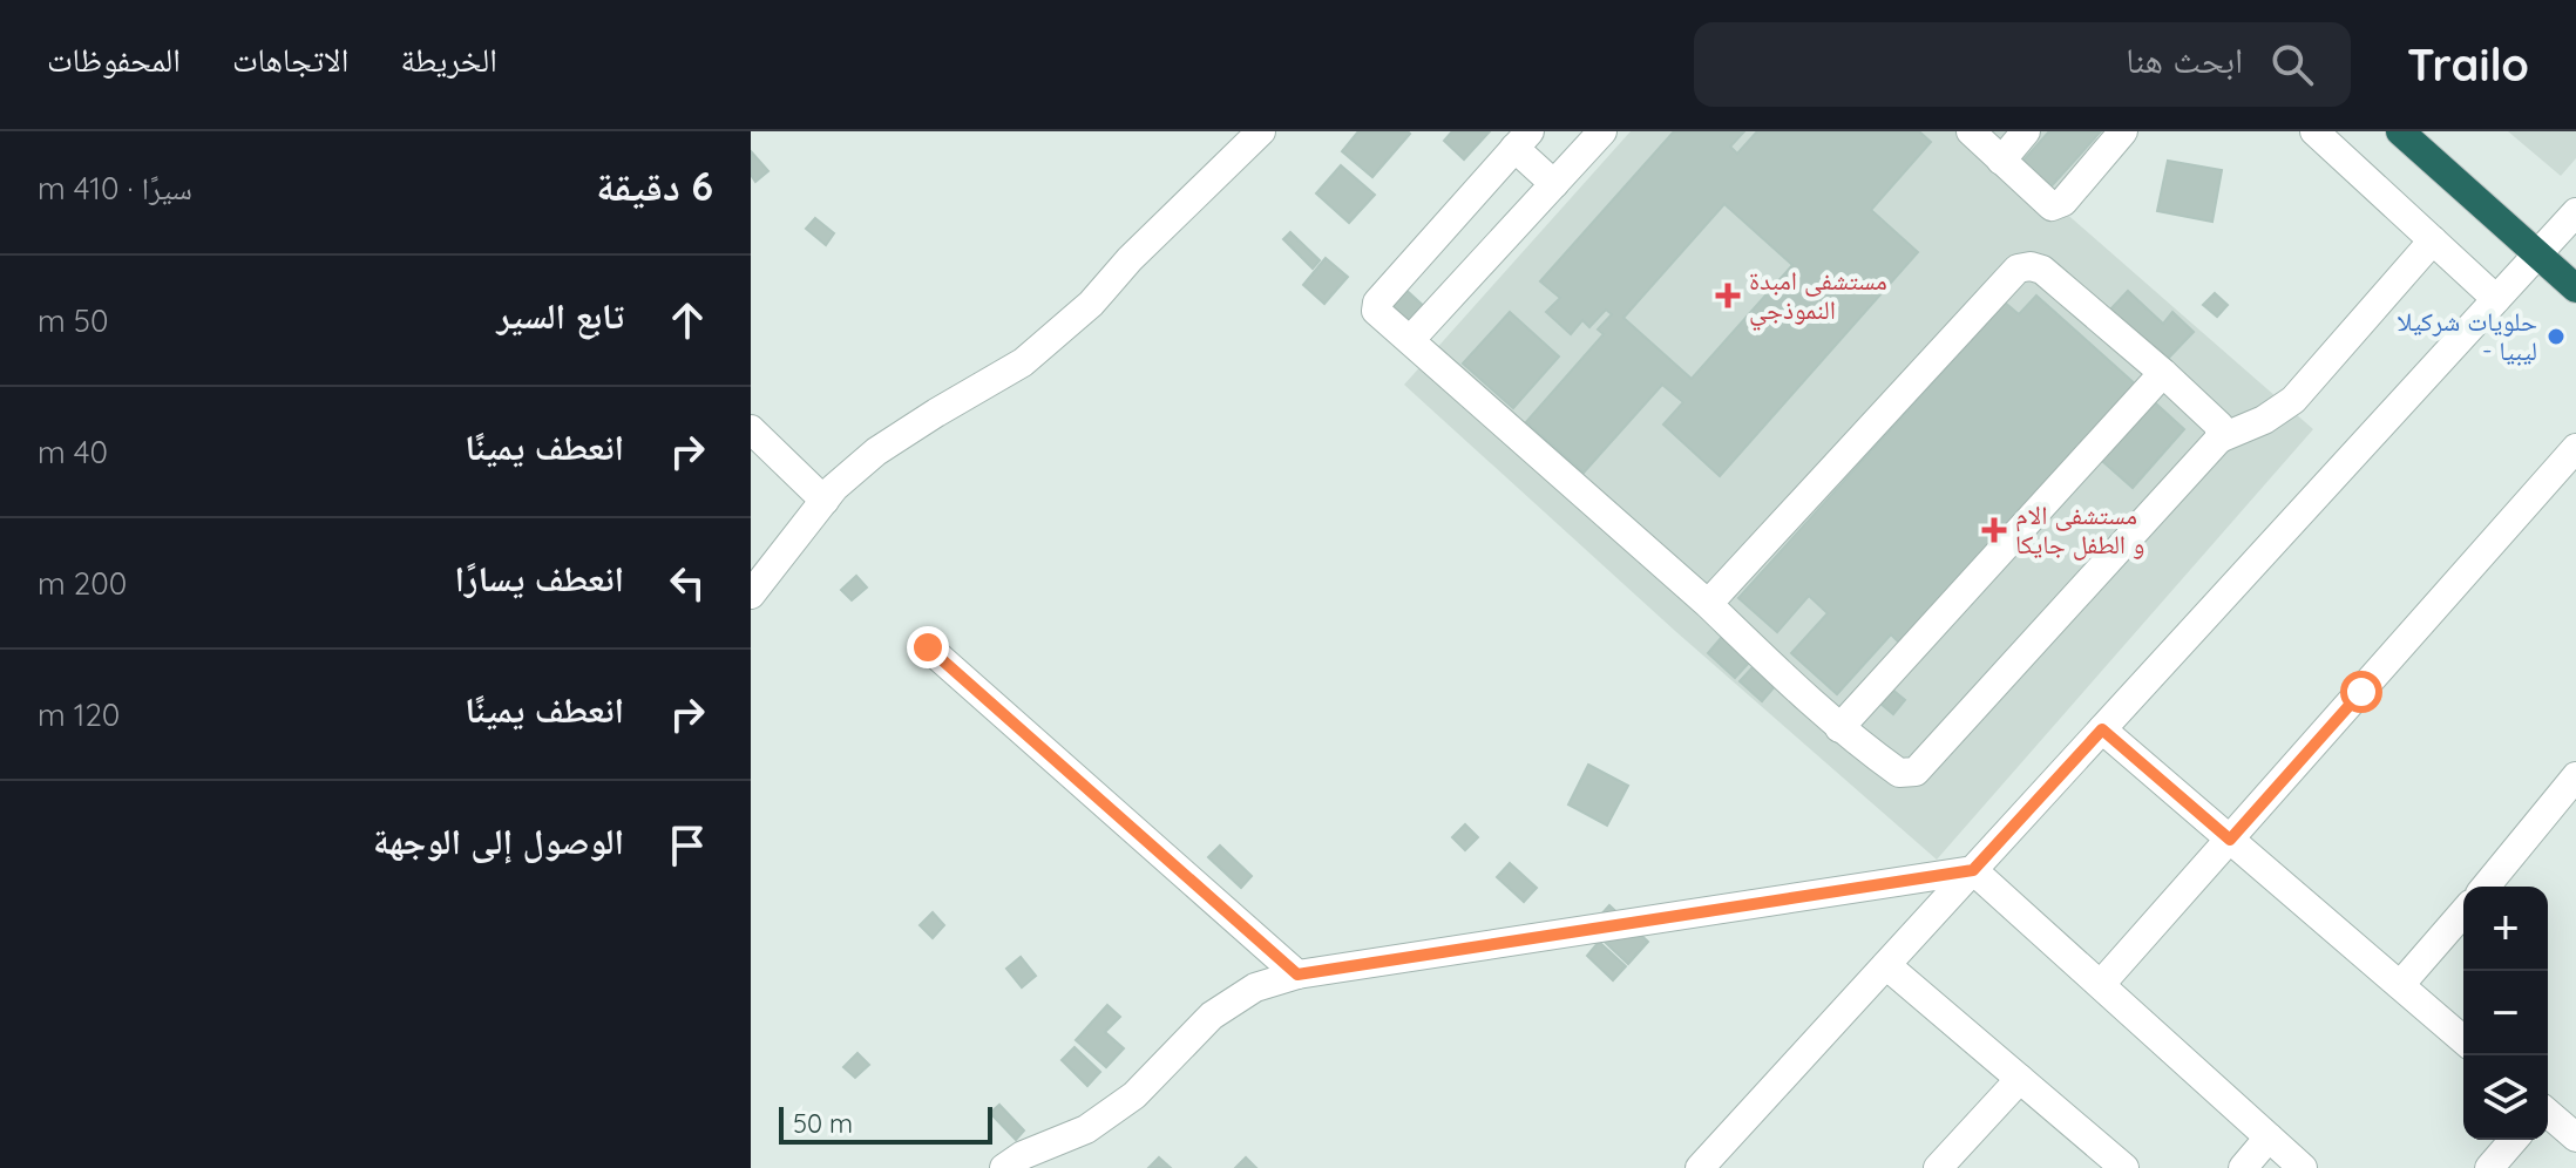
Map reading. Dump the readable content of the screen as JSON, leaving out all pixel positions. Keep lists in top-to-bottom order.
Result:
{
  "places": {
    "health": ["مستشفى امبدة النموذجي", "مستشفى الام و الطفل جايكا"],
    "other": ["حلويات شركيلا - ليبيا"]
  },
  "scale_bar": "50 m",
  "page": {
    "header": "Trailo",
    "search": "ابحث هنا",
    "nav": ["الخريطة", "الاتجاهات", "المحفوظات"],
    "heading": ["6 دقيقة", "سيرًا · 410 m"],
    "list": [
      ["تابع السير", "50 m"],
      ["انعطف يمينًا", "40 m"],
      ["انعطف يسارًا", "200 m"],
      ["انعطف يمينًا", "120 m"],
      "الوصول إلى الوجهة"
    ],
    "map_buttons": ["+", "−"],
    "scale": "50 m"
  }
}
